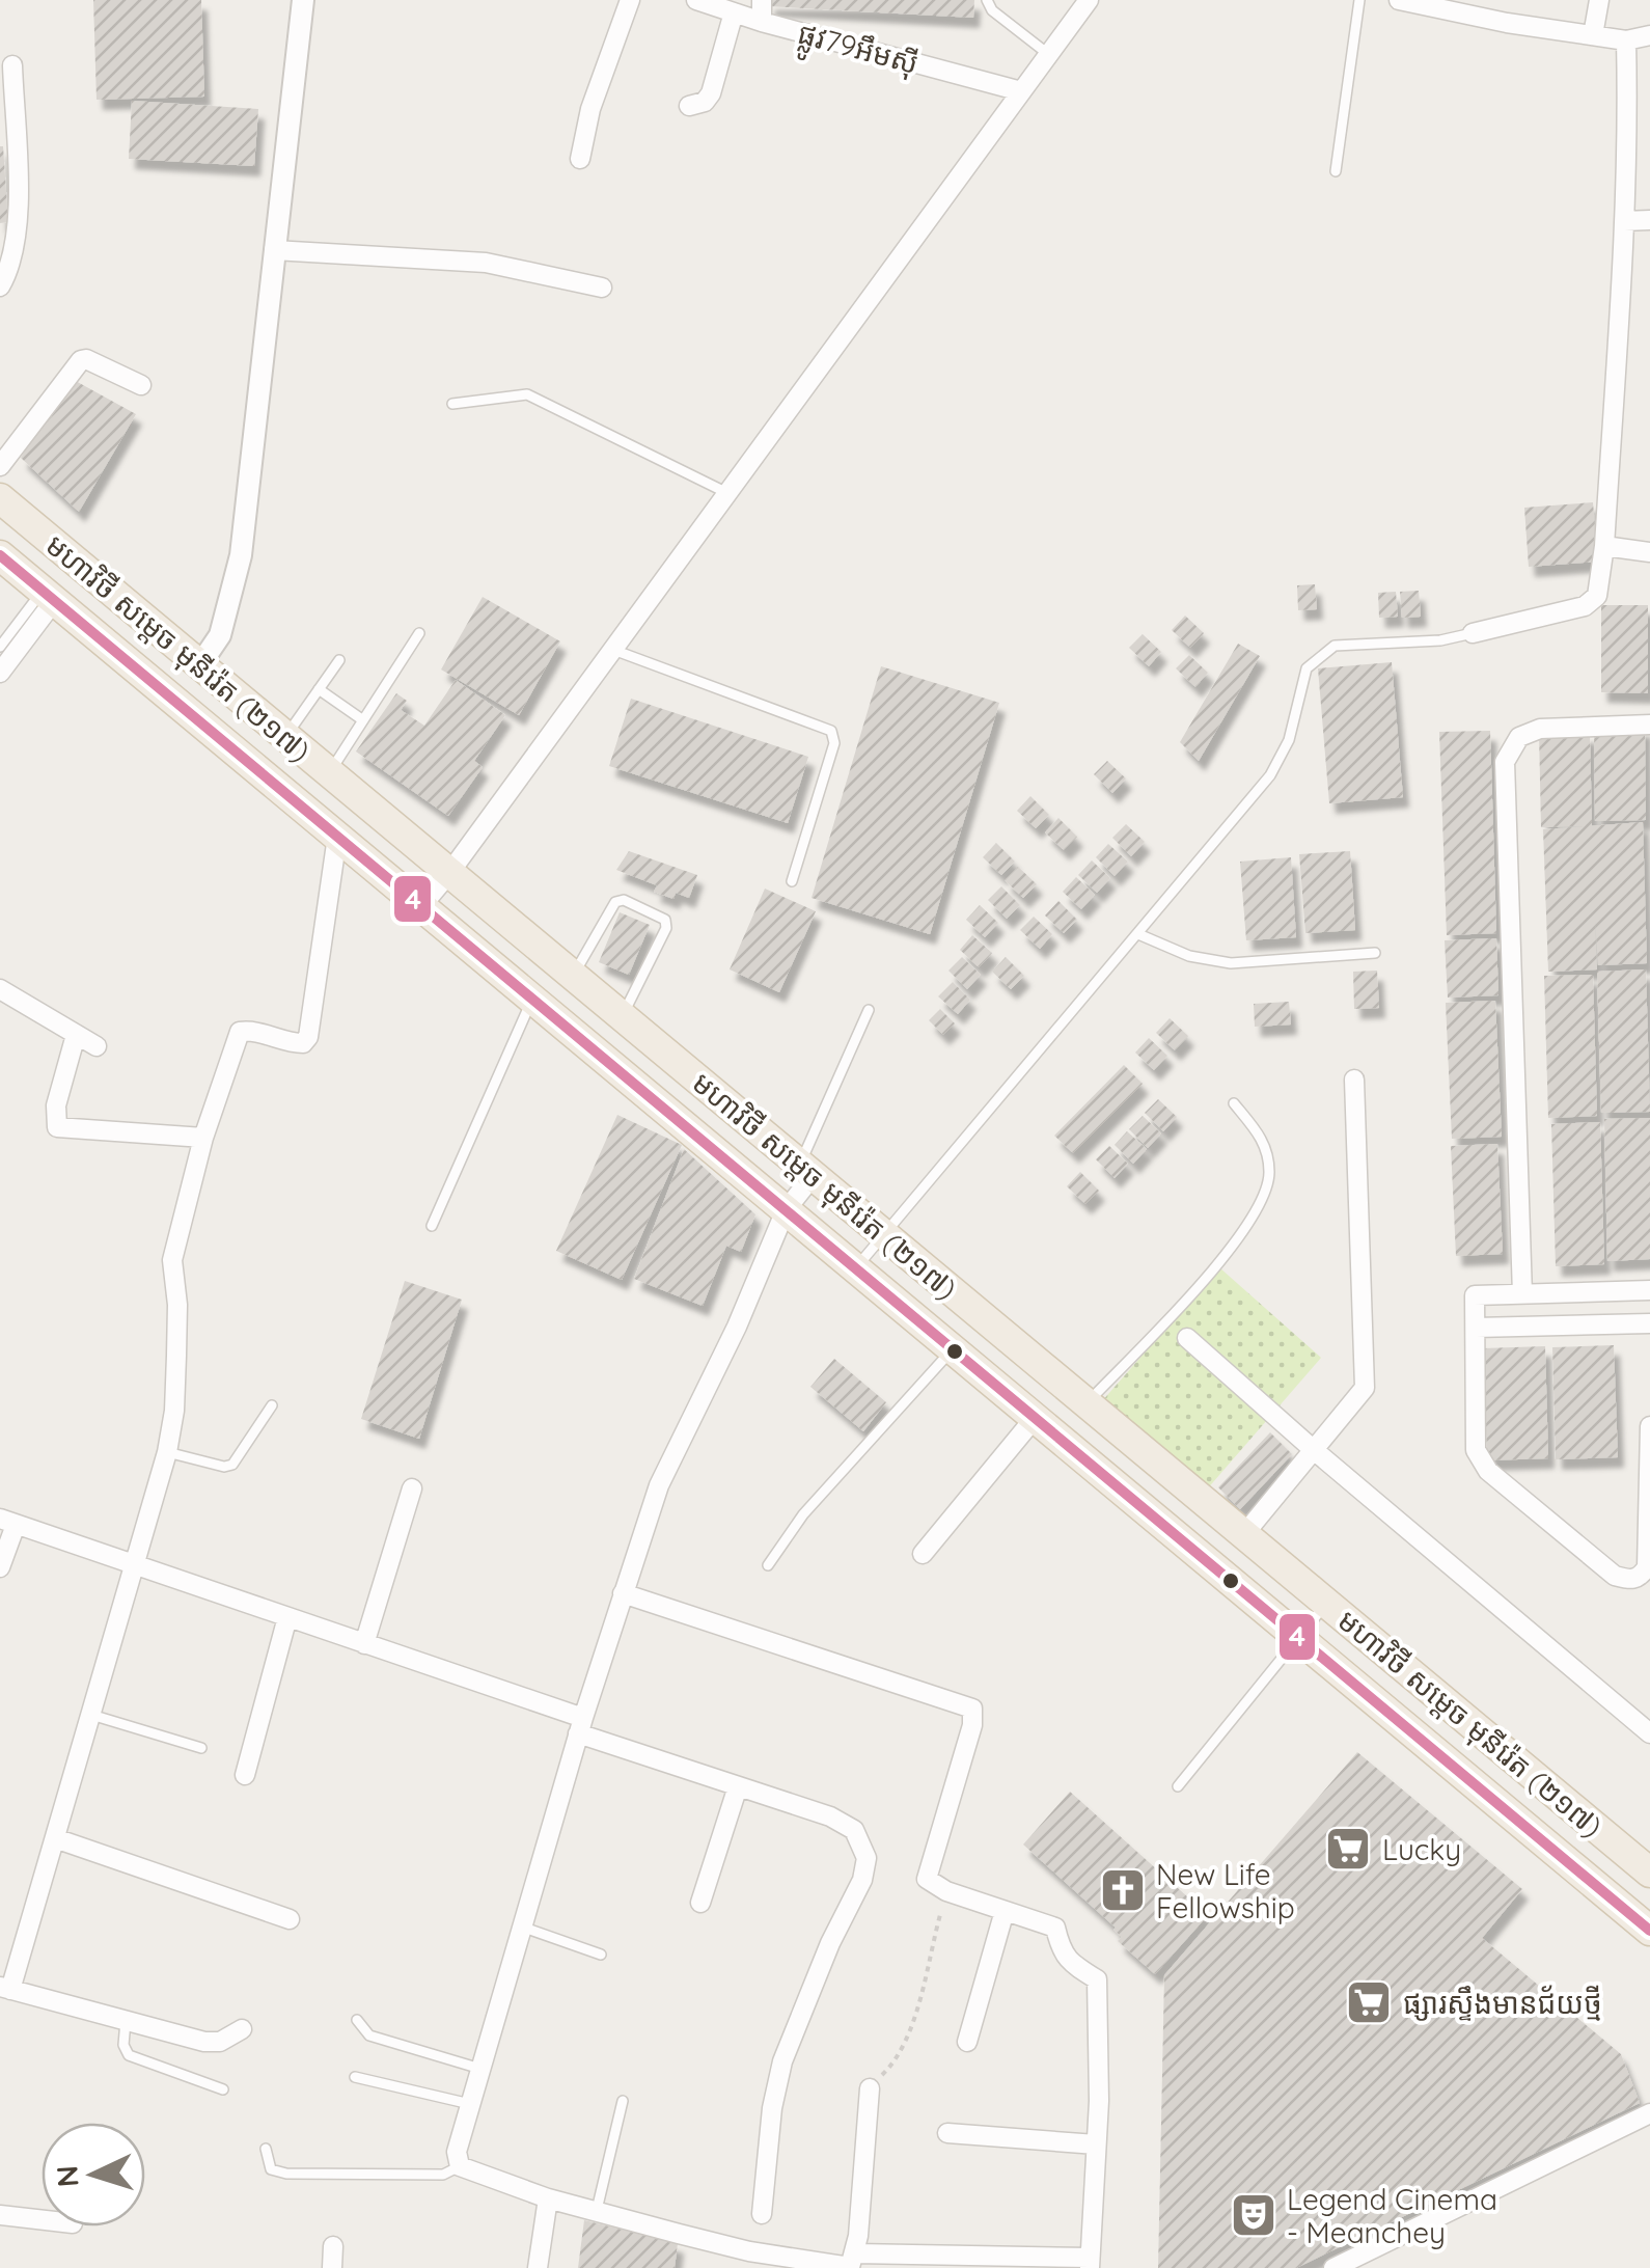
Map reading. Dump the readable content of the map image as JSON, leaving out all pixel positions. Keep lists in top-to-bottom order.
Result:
{
  "streets": {
    "main road": ["មហាវិថី សម្តេច មុនីរ៉េត (២១៧)"],
    "street": ["ផ្លូវ79អឹមស៊ី"]
  },
  "places": {
    "supermarket": ["Lucky", "ផ្សារស្ទឹងមានជ័យថ្មី"],
    "church": ["New Life Fellowship"],
    "theatre": ["Legend Cinema - Meanchey"]
  },
  "lines": ["transit line 4"],
  "north": "left"
}
